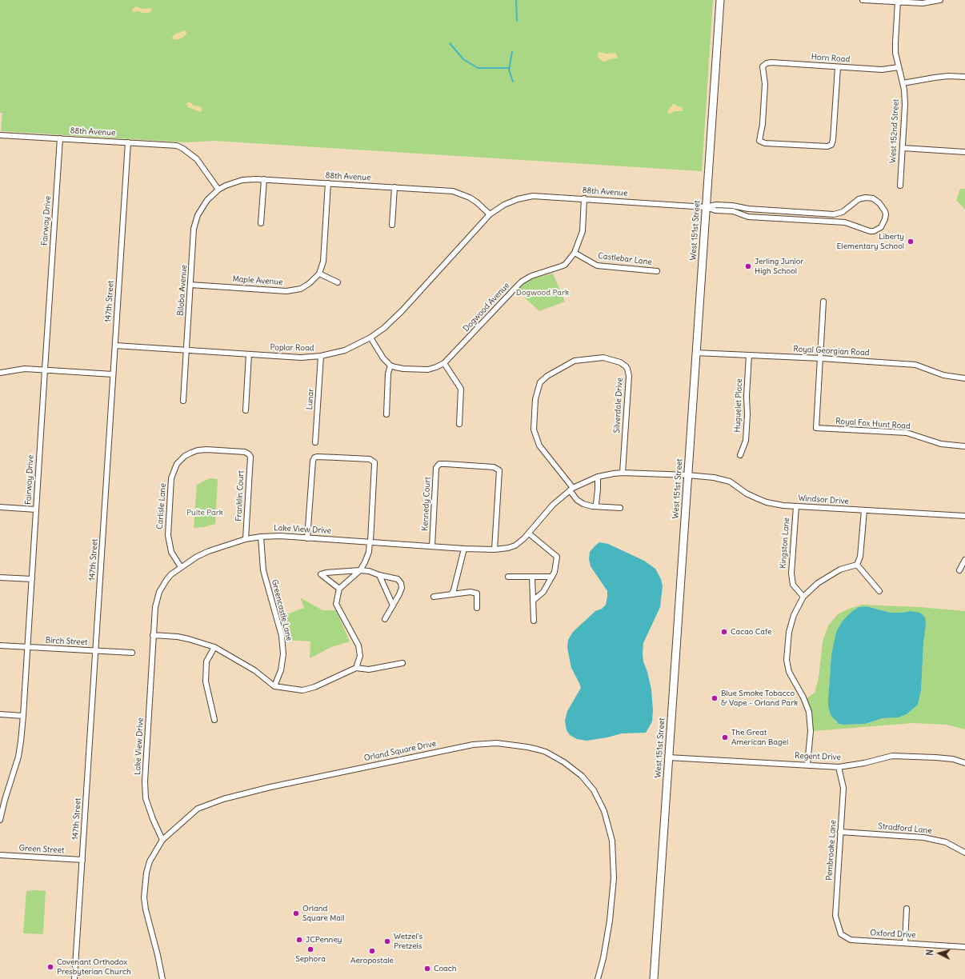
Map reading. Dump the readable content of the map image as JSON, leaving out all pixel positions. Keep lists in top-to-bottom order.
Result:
{
  "streets": {
    "street": [
      "Horn Road",
      "West 152nd Street",
      "88th Avenue",
      "Fairway Drive",
      "West 151st Street",
      "Castlebar Lane",
      "Maple Avenue",
      "Biloba Avenue",
      "147th Street",
      "Dogwood Avenue",
      "Poplar Road",
      "Royal Georgian Road",
      "Lunar",
      "Silverdale Drive",
      "Huguelet Place",
      "Royal Fox Hunt Road",
      "Franklin Court",
      "Windsor Drive",
      "Kennedy Court",
      "Carlisle Lane",
      "Lake View Drive",
      "Kingston Lane",
      "Greencastle Lane",
      "Birch Street",
      "Orland Square Drive",
      "Regent Drive",
      "Stradford Lane",
      "Green Street",
      "Pembrooke Lane",
      "Oxford Drive"
    ]
  },
  "crossings": [
    ["Horn Road", "West 152nd Street"],
    ["88th Avenue", "Fairway Drive"],
    ["88th Avenue", "West 151st Street"],
    ["88th Avenue", "Biloba Avenue"],
    ["88th Avenue", "147th Street"],
    ["88th Avenue", "Dogwood Avenue"],
    ["88th Avenue", "Poplar Road"],
    ["Fairway Drive", "Birch Street"],
    ["West 151st Street", "Royal Georgian Road"],
    ["West 151st Street", "Windsor Drive"],
    ["West 151st Street", "Lake View Drive"],
    ["West 151st Street", "Regent Drive"],
    ["Castlebar Lane", "Dogwood Avenue"],
    ["Maple Avenue", "Biloba Avenue"],
    ["Biloba Avenue", "Poplar Road"],
    ["147th Street", "Poplar Road"],
    ["147th Street", "Birch Street"],
    ["147th Street", "Green Street"],
    ["Poplar Road", "Lunar"],
    ["Royal Georgian Road", "Huguelet Place"],
    ["Royal Georgian Road", "Royal Fox Hunt Road"],
    ["Silverdale Drive", "Lake View Drive"],
    ["Franklin Court", "Carlisle Lane"],
    ["Franklin Court", "Lake View Drive"],
    ["Windsor Drive", "Lake View Drive"],
    ["Windsor Drive", "Kingston Lane"],
    ["Kennedy Court", "Lake View Drive"],
    ["Carlisle Lane", "Lake View Drive"],
    ["Lake View Drive", "Greencastle Lane"],
    ["Lake View Drive", "Orland Square Drive"],
    ["Regent Drive", "Pembrooke Lane"],
    ["Stradford Lane", "Pembrooke Lane"],
    ["Pembrooke Lane", "Oxford Drive"]
  ],
  "parks": ["Dogwood Park", "Pulte Park"],
  "places": [
    "Liberty Elementary School",
    "Jerling Junior High School",
    "Cacao Cafe",
    "Blue Smoke Tobacco & Vape - Orland Park",
    "The Great American Bagel",
    "Orland Square Mall",
    "JCPenney",
    "Wetzel's Pretzels",
    "Sephora",
    "Aeropostale",
    "Covenant Orthodox Presbyterian Church",
    "Coach"
  ],
  "north": "left"
}
